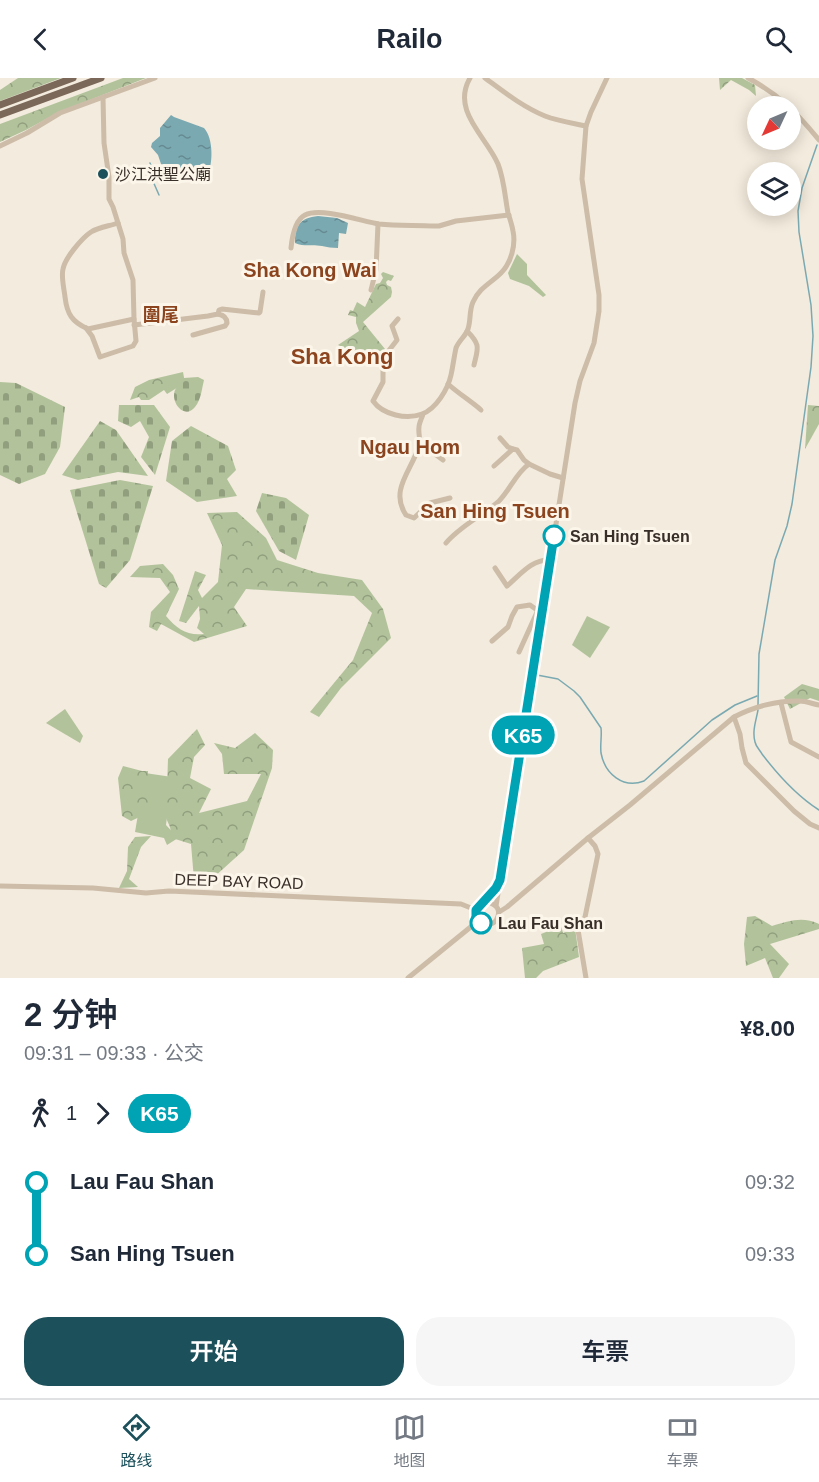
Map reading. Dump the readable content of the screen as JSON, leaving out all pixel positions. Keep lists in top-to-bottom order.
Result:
{
  "streets": {
    "street": ["DEEP BAY ROAD"]
  },
  "districts": [
    "Sha Kong Wai",
    "圍尾",
    "Sha Kong",
    "Ngau Hom",
    "San Hing Tsuen"
  ],
  "places": ["沙江洪聖公廟", "San Hing Tsuen", "Lau Fau Shan"],
  "lines": ["bus line K65"],
  "north": "bottom left",
  "page": {
    "header": "Railo",
    "on_map": "K65",
    "heading": ["2 分钟", "09:31 – 09:33 · 公交", "¥8.00"],
    "legs": ["1", "K65"],
    "list": [
      {
        "name": "Lau Fau Shan",
        "value": "09:32"
      },
      {
        "name": "San Hing Tsuen",
        "value": "09:33"
      }
    ],
    "buttons": ["开始", "车票"],
    "tabs": ["路线", "地图", "车票"]
  }
}
